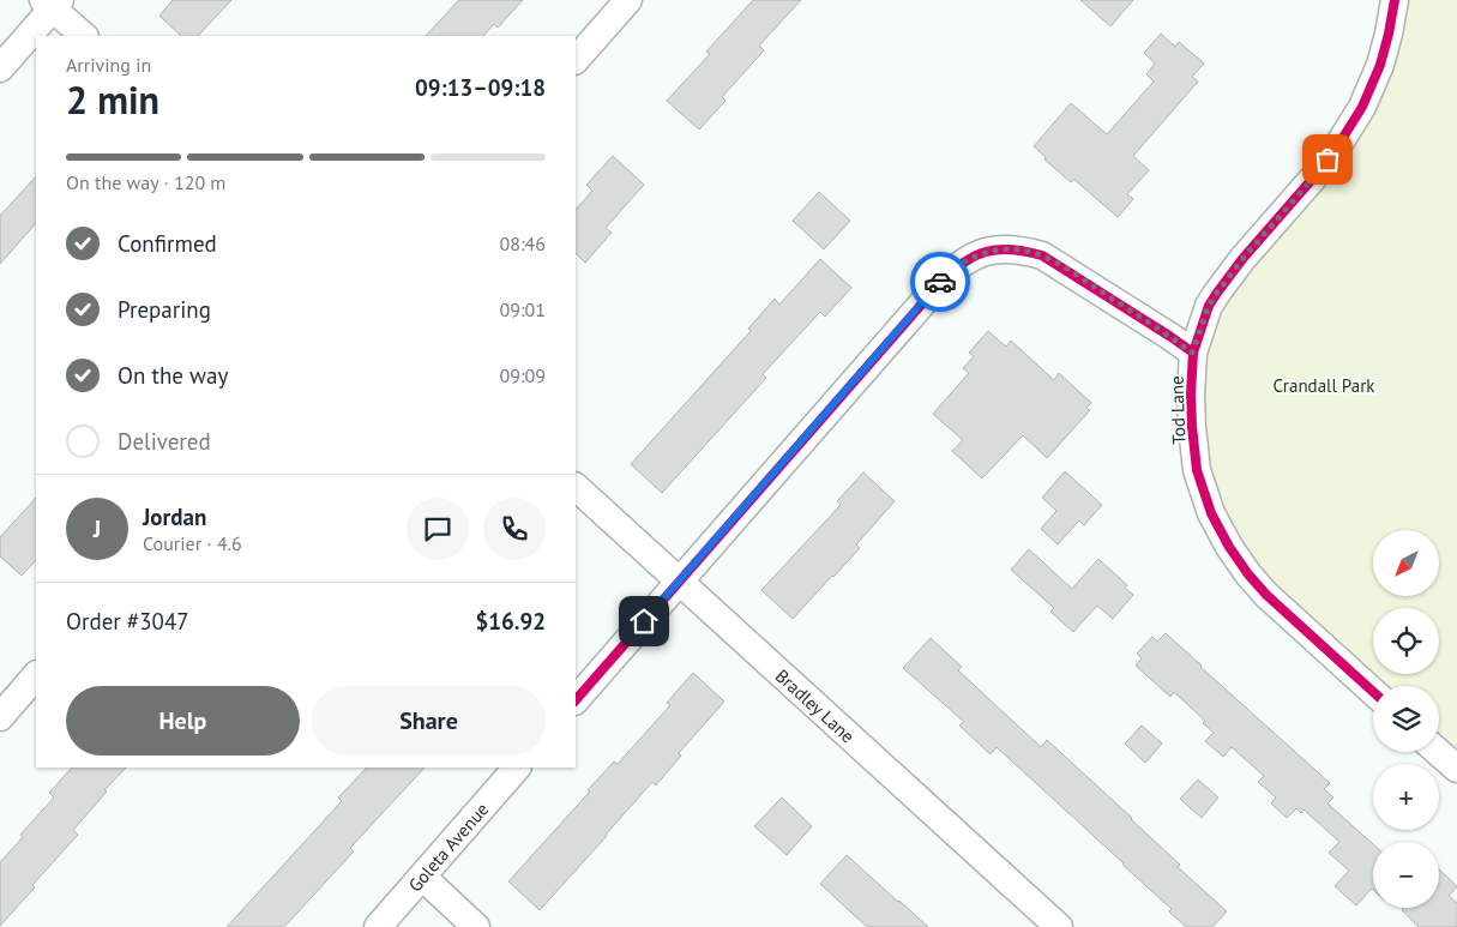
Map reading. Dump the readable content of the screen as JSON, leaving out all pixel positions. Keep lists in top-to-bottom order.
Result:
{
  "streets": {
    "street": ["Tod Lane", "Bradley Lane", "Goleta Avenue"]
  },
  "parks": ["Crandall Park"],
  "north": "bottom left",
  "page": {
    "heading": ["2 min", "Arriving in", "09:13–09:18"],
    "panel": [
      "Jordan",
      "Courier · 4.6",
      "Order #3047",
      "$16.92"
    ],
    "bar": "On the way · 120 m",
    "list": [
      ["Confirmed", "08:46"],
      ["Preparing", "09:01"],
      ["On the way", "09:09"],
      "Delivered"
    ],
    "round": "J",
    "map_buttons": ["+", "−"],
    "buttons": ["Help", "Share"]
  }
}
